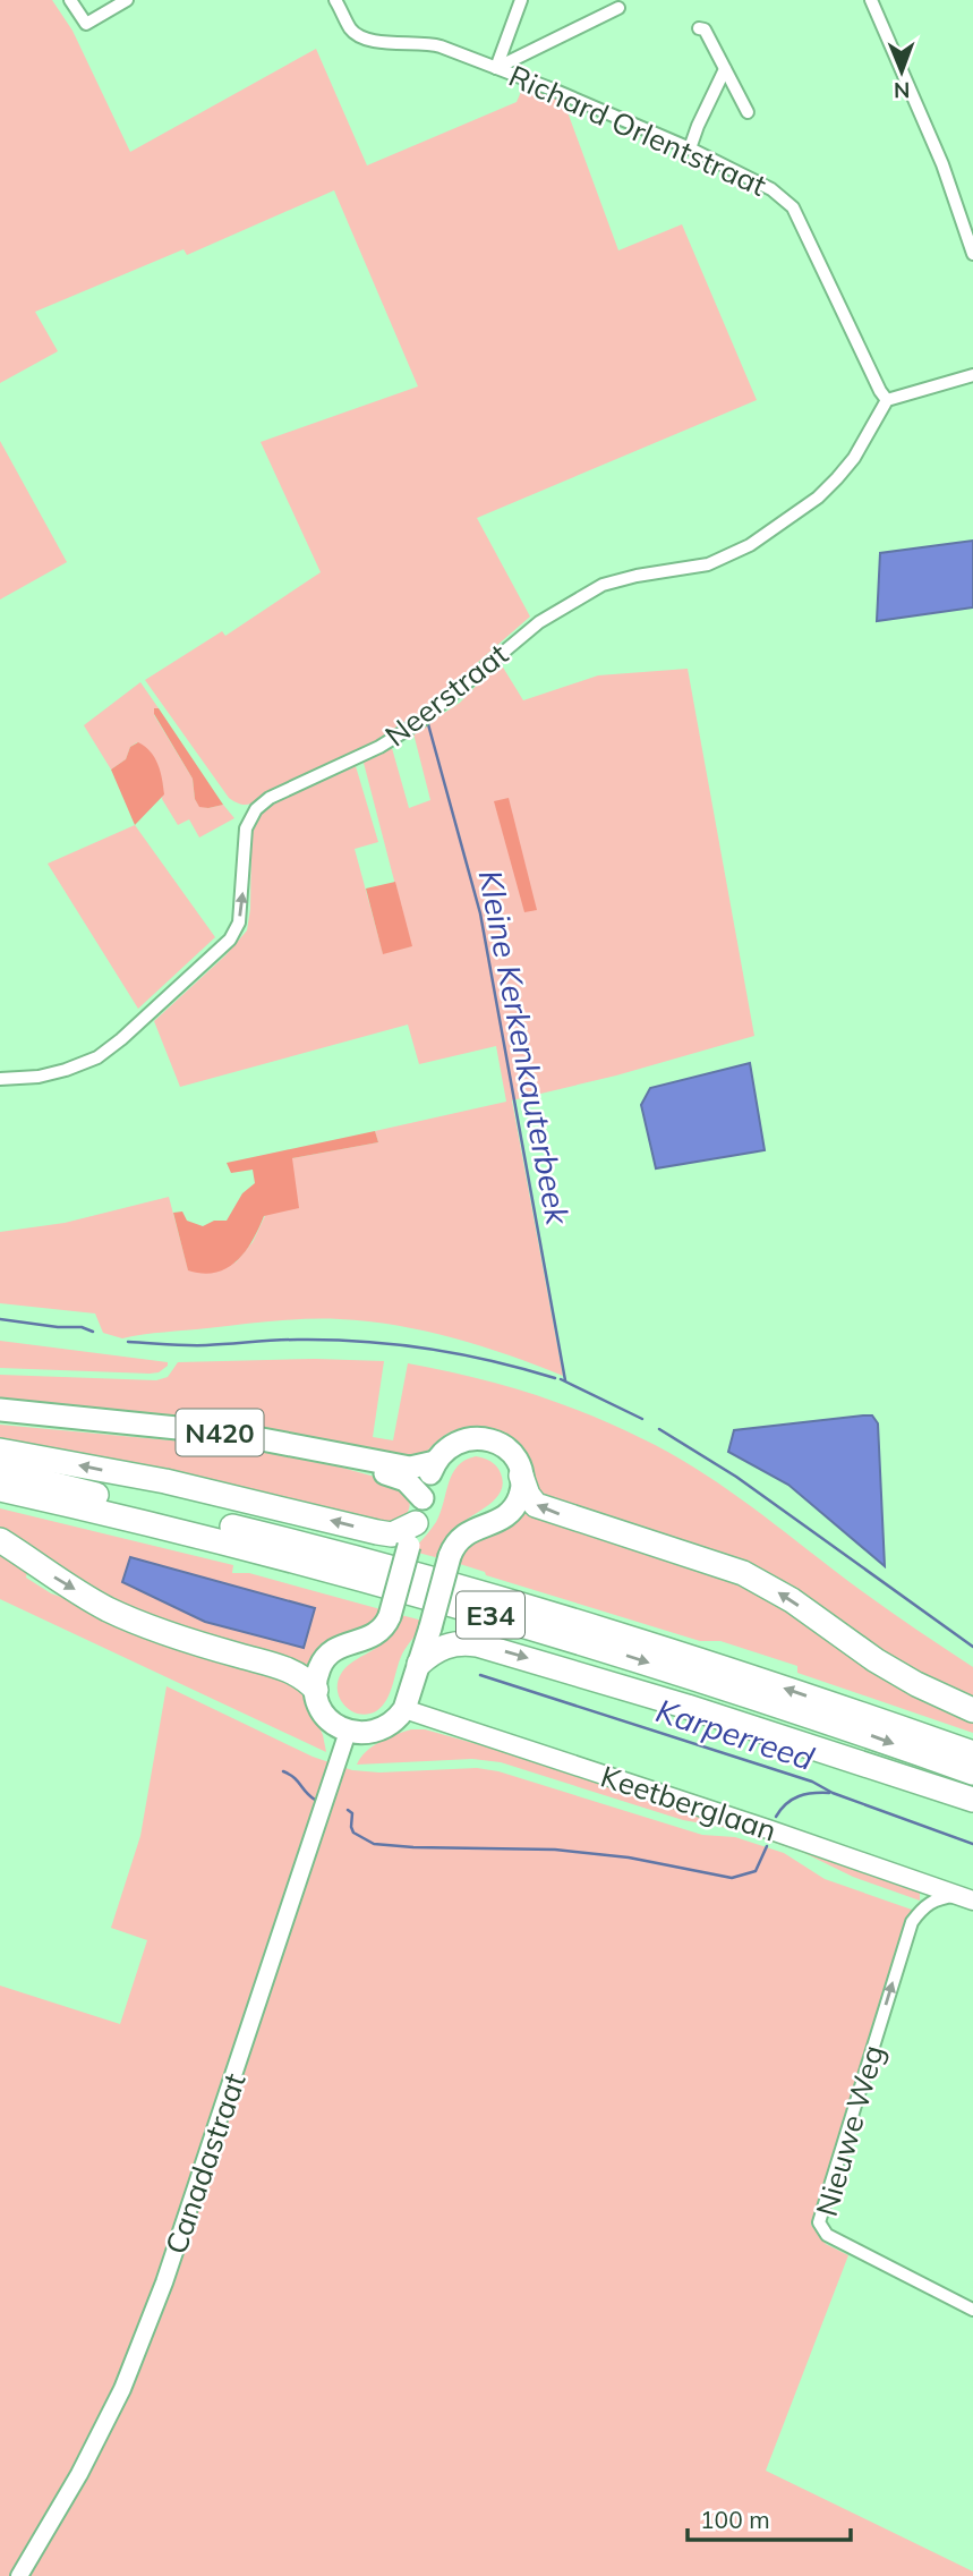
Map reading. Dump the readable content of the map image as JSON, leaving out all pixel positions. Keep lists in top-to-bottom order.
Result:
{
  "streets": {
    "highway": ["N420", "E34"],
    "main road": ["Keetberglaan"],
    "street": [
      "Richard Orlentstraat",
      "Neerstraat",
      "Nieuwe Weg",
      "Canadastraat"
    ]
  },
  "crossings": [
    ["Richard Orlentstraat", "Neerstraat"],
    ["Keetberglaan", "Nieuwe Weg"]
  ],
  "one_way": ["Neerstraat"],
  "water": ["Kleine Kerkenkauterbeek", "Karperreed"],
  "scale_bar": "100 m",
  "north": "bottom"
}
